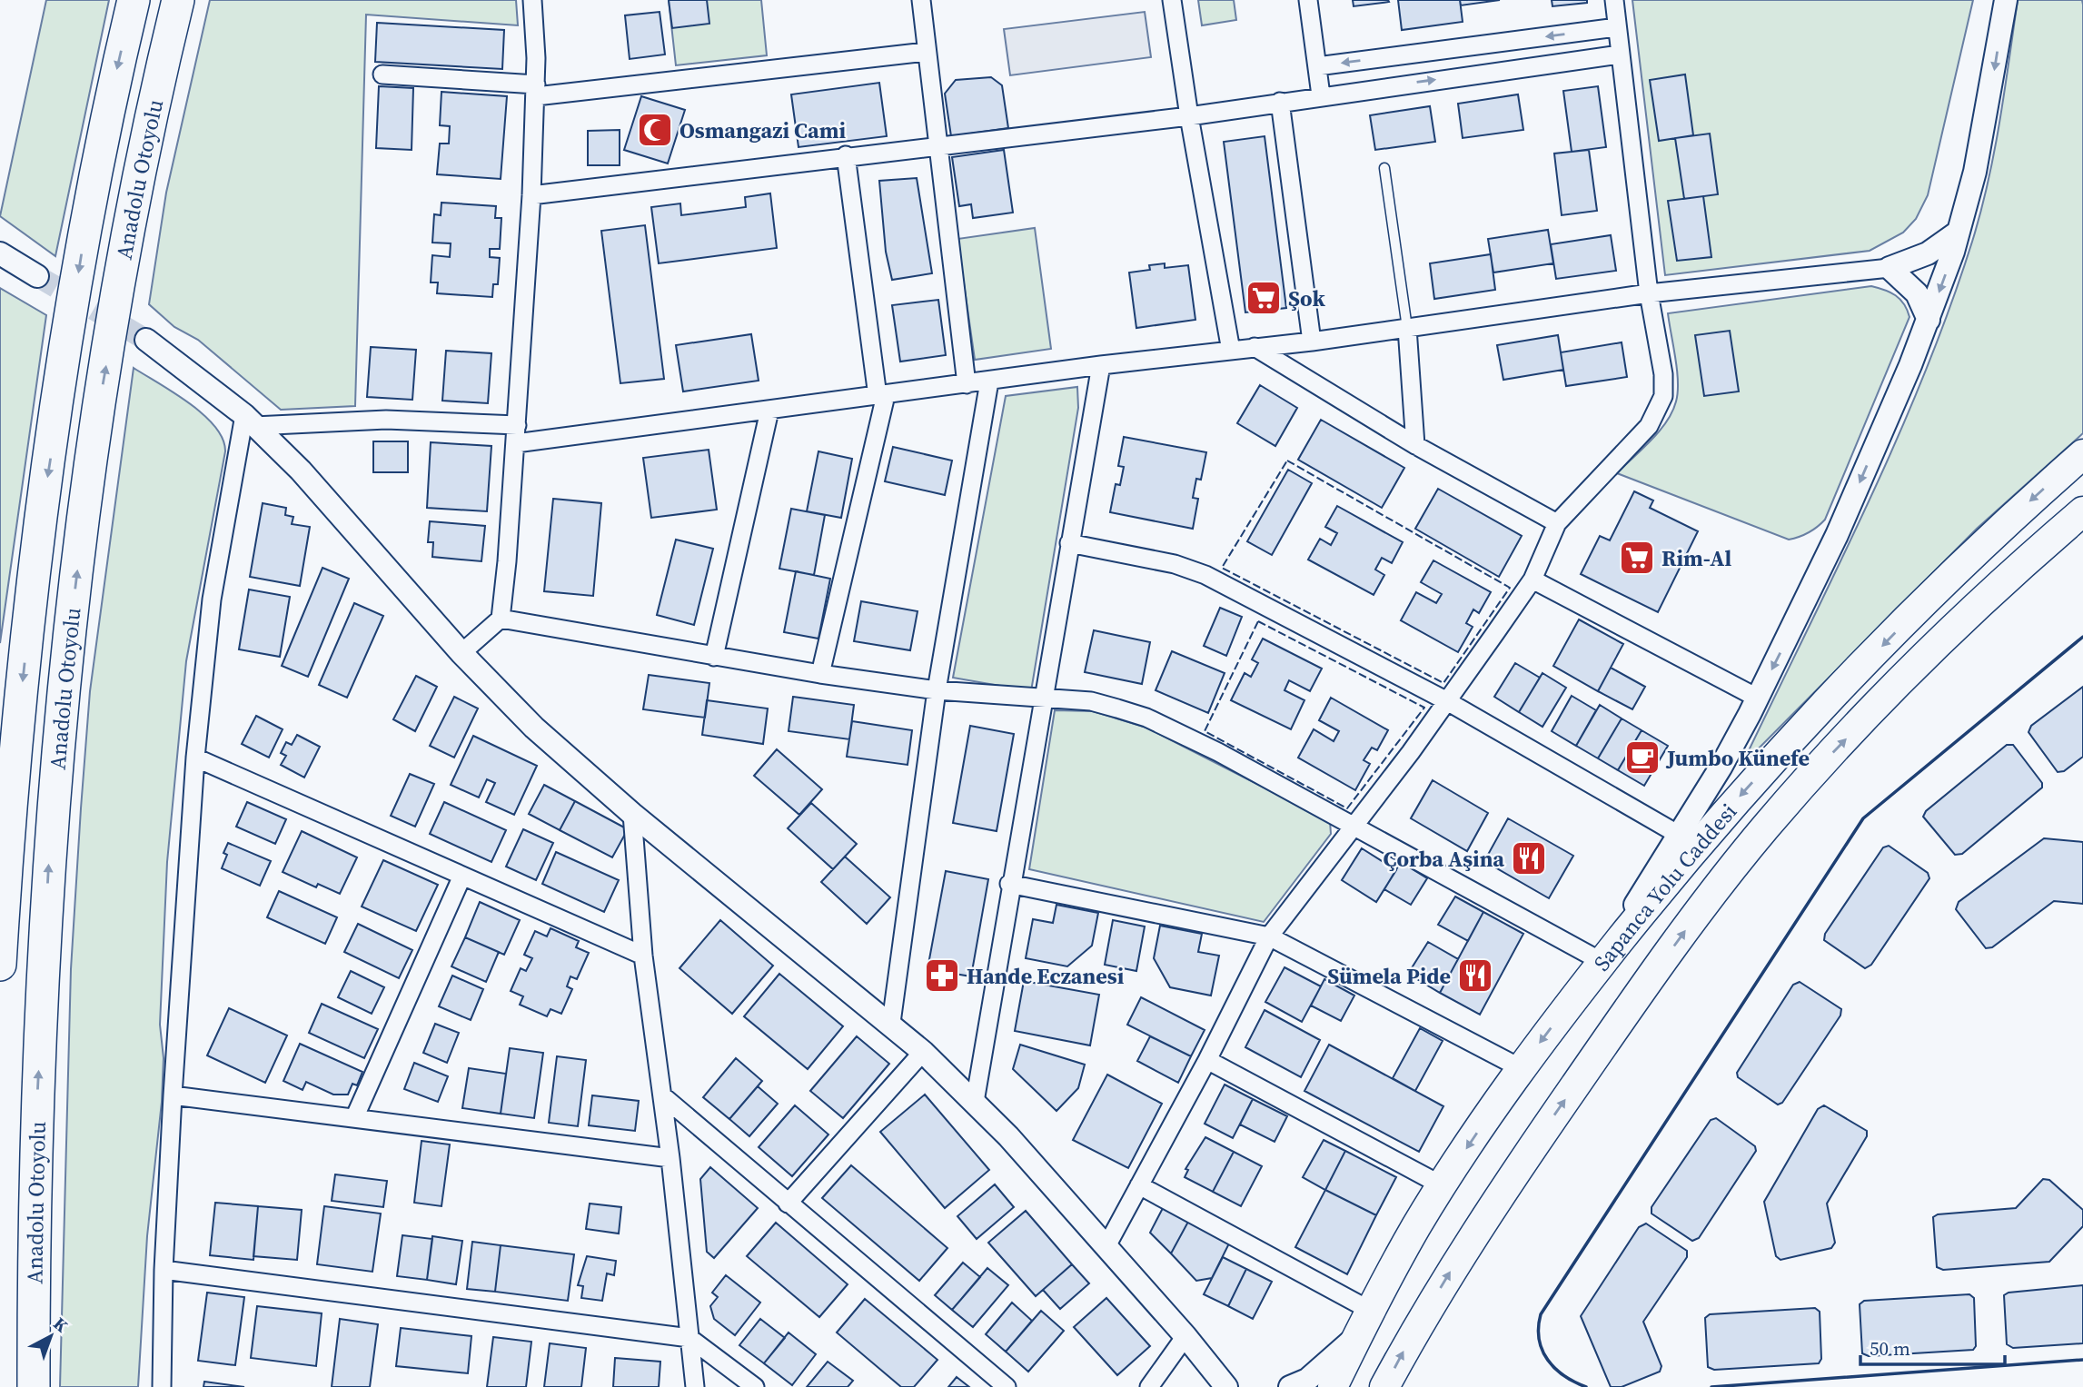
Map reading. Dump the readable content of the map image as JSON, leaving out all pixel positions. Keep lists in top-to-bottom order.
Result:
{
  "streets": {
    "highway": ["Anadolu Otoyolu", "Sapanca Yolu Caddesi"]
  },
  "places": {
    "mosque": ["Osmangazi Cami"],
    "supermarket": ["Şok", "Rim-Al"],
    "cafe": ["Jumbo Künefe"],
    "restaurant": ["Çorba Aşina", "Sümela Pide"],
    "pharmacy": ["Hande Eczanesi"]
  },
  "scale_bar": "50 m",
  "north": "top right"
}
